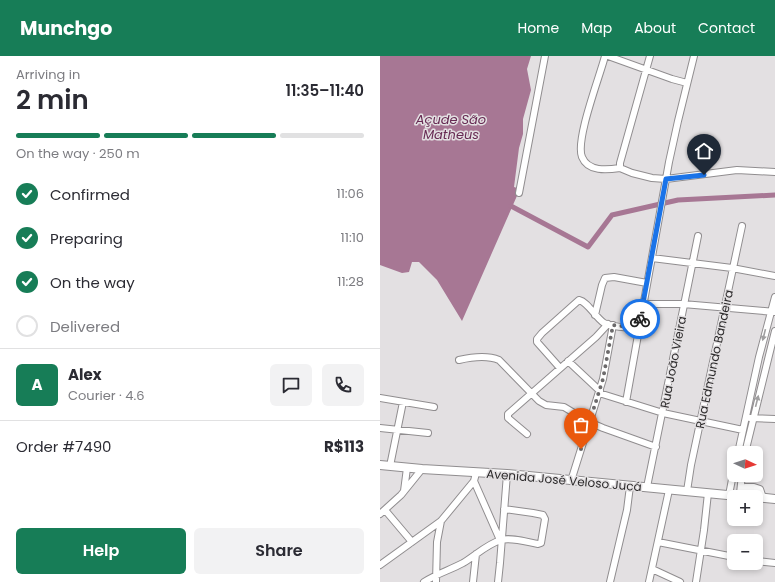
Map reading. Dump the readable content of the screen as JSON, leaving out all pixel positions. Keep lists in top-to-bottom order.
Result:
{
  "streets": {
    "main road": ["Avenida José Veloso Jucá"],
    "street": ["Rua Edmundo Bandeira", "Rua João Vieira"]
  },
  "crossings": [
    ["Rua Edmundo Bandeira", "Avenida José Veloso Jucá"],
    ["Rua João Vieira", "Avenida José Veloso Jucá"]
  ],
  "water": ["Açude São Matheus"],
  "north": "right",
  "page": {
    "header": "Munchgo",
    "nav": [
      "Home",
      "Map",
      "About",
      "Contact"
    ],
    "heading": ["2 min", "Arriving in", "11:35–11:40"],
    "panel": [
      "Alex",
      "Courier · 4.6",
      "Order #7490",
      "R$113"
    ],
    "bar": "On the way · 250 m",
    "list": [
      ["Confirmed", "11:06"],
      ["Preparing", "11:10"],
      ["On the way", "11:28"],
      "Delivered"
    ],
    "round": "A",
    "map_buttons": ["+", "−"],
    "buttons": ["Help", "Share"]
  }
}
